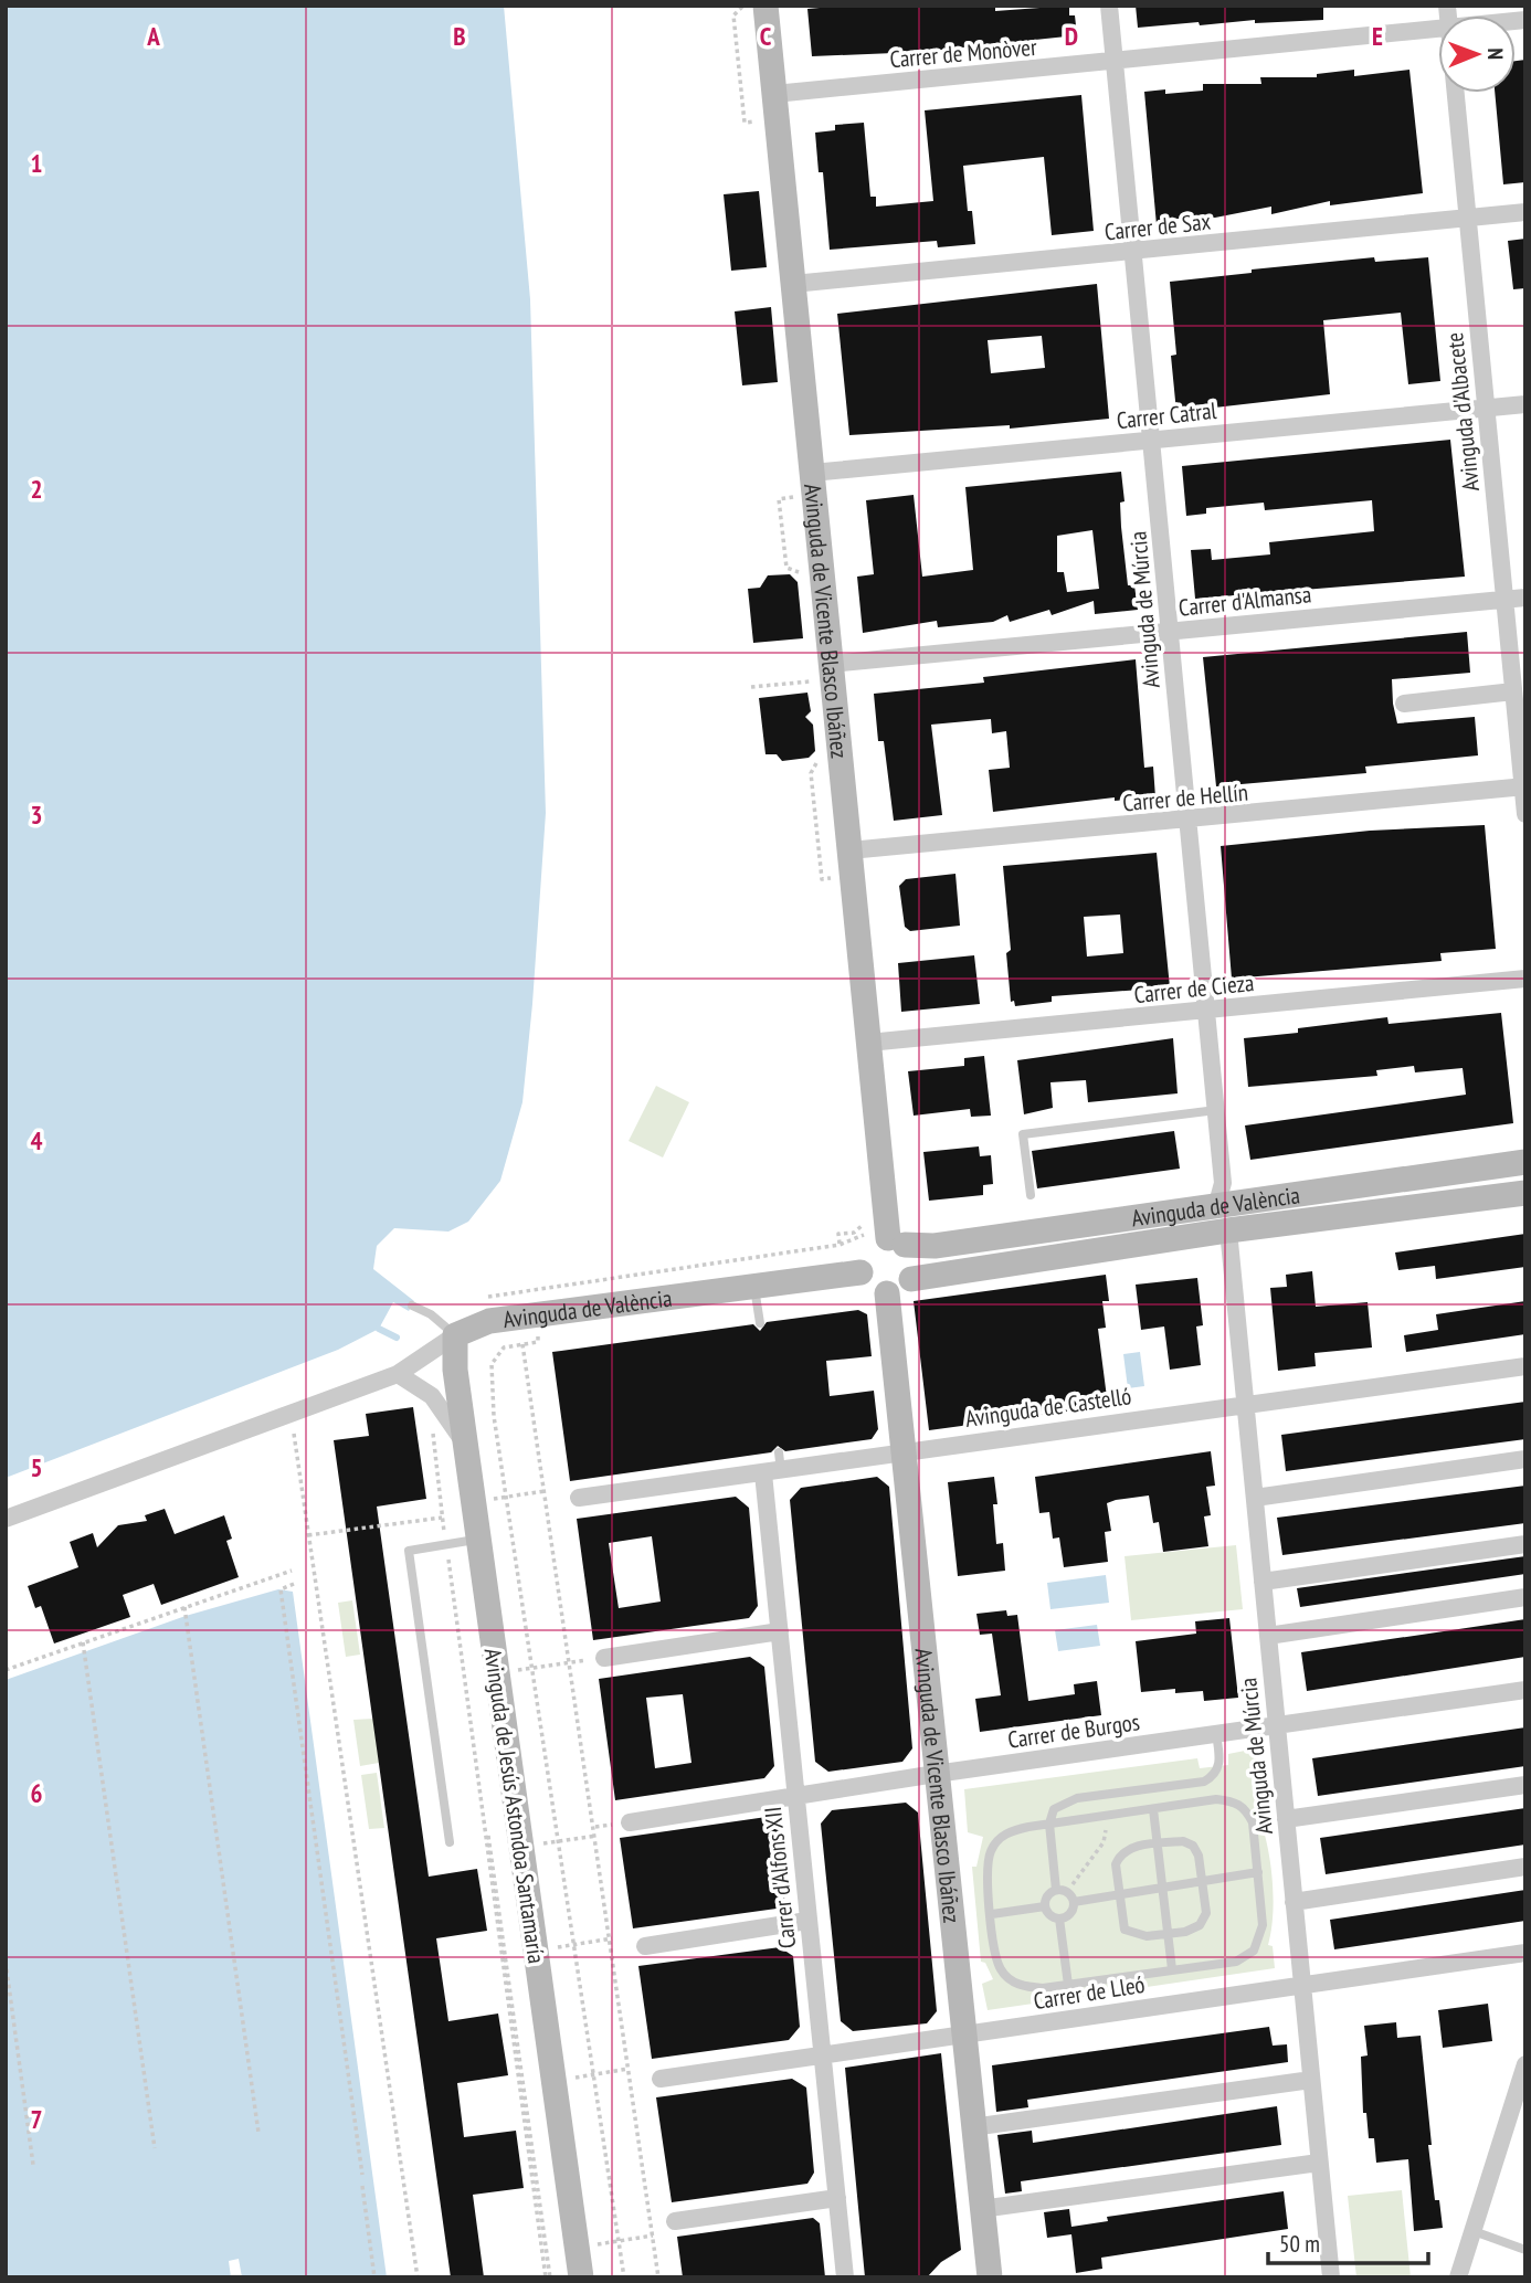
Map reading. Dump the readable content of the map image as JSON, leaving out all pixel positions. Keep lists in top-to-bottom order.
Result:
{
  "streets": {
    "street": [
      "Carrer de Monòver",
      "Carrer de Sax",
      "Avinguda d'Albacete",
      "Carrer Catral",
      "Carrer d'Almansa",
      "Avinguda de Múrcia",
      "Avinguda de Vicente Blasco Ibáñez",
      "Carrer de Hellín",
      "Carrer de Cieza",
      "Avinguda de València",
      "Avinguda de Castelló",
      "Carrer de Burgos",
      "Avinguda de Jesús Astondoa Santamaría",
      "Carrer d'Alfons XII",
      "Carrer de Lleó"
    ]
  },
  "crossings": [
    ["Carrer de Monòver", "Avinguda de Múrcia"],
    ["Carrer de Monòver", "Avinguda de Vicente Blasco Ibáñez"],
    ["Carrer de Sax", "Avinguda d'Albacete"],
    ["Carrer de Sax", "Avinguda de Múrcia"],
    ["Carrer de Sax", "Avinguda de Vicente Blasco Ibáñez"],
    ["Avinguda d'Albacete", "Carrer Catral"],
    ["Avinguda d'Albacete", "Carrer d'Almansa"],
    ["Avinguda d'Albacete", "Carrer de Hellín"],
    ["Carrer Catral", "Avinguda de Múrcia"],
    ["Carrer Catral", "Avinguda de Vicente Blasco Ibáñez"],
    ["Carrer d'Almansa", "Avinguda de Múrcia"],
    ["Carrer d'Almansa", "Avinguda de Vicente Blasco Ibáñez"],
    ["Avinguda de Múrcia", "Carrer de Hellín"],
    ["Avinguda de Múrcia", "Carrer de Cieza"],
    ["Avinguda de Múrcia", "Avinguda de València"],
    ["Avinguda de Múrcia", "Avinguda de Castelló"],
    ["Avinguda de Múrcia", "Carrer de Burgos"],
    ["Avinguda de Múrcia", "Carrer de Lleó"],
    ["Avinguda de Vicente Blasco Ibáñez", "Carrer de Hellín"],
    ["Avinguda de Vicente Blasco Ibáñez", "Carrer de Cieza"],
    ["Avinguda de Vicente Blasco Ibáñez", "Avinguda de València"],
    ["Avinguda de Vicente Blasco Ibáñez", "Avinguda de Castelló"],
    ["Avinguda de Vicente Blasco Ibáñez", "Carrer de Burgos"],
    ["Avinguda de Vicente Blasco Ibáñez", "Carrer de Lleó"],
    ["Avinguda de València", "Avinguda de Jesús Astondoa Santamaría"],
    ["Avinguda de Castelló", "Carrer d'Alfons XII"],
    ["Carrer de Burgos", "Carrer d'Alfons XII"],
    ["Carrer d'Alfons XII", "Carrer de Lleó"]
  ],
  "scale_bar": "50 m",
  "north": "right",
  "grid": {
    "columns": [
      "A",
      "B",
      "C",
      "D",
      "E"
    ],
    "rows": [
      "1",
      "2",
      "3",
      "4",
      "5",
      "6",
      "7"
    ]
  }
}
